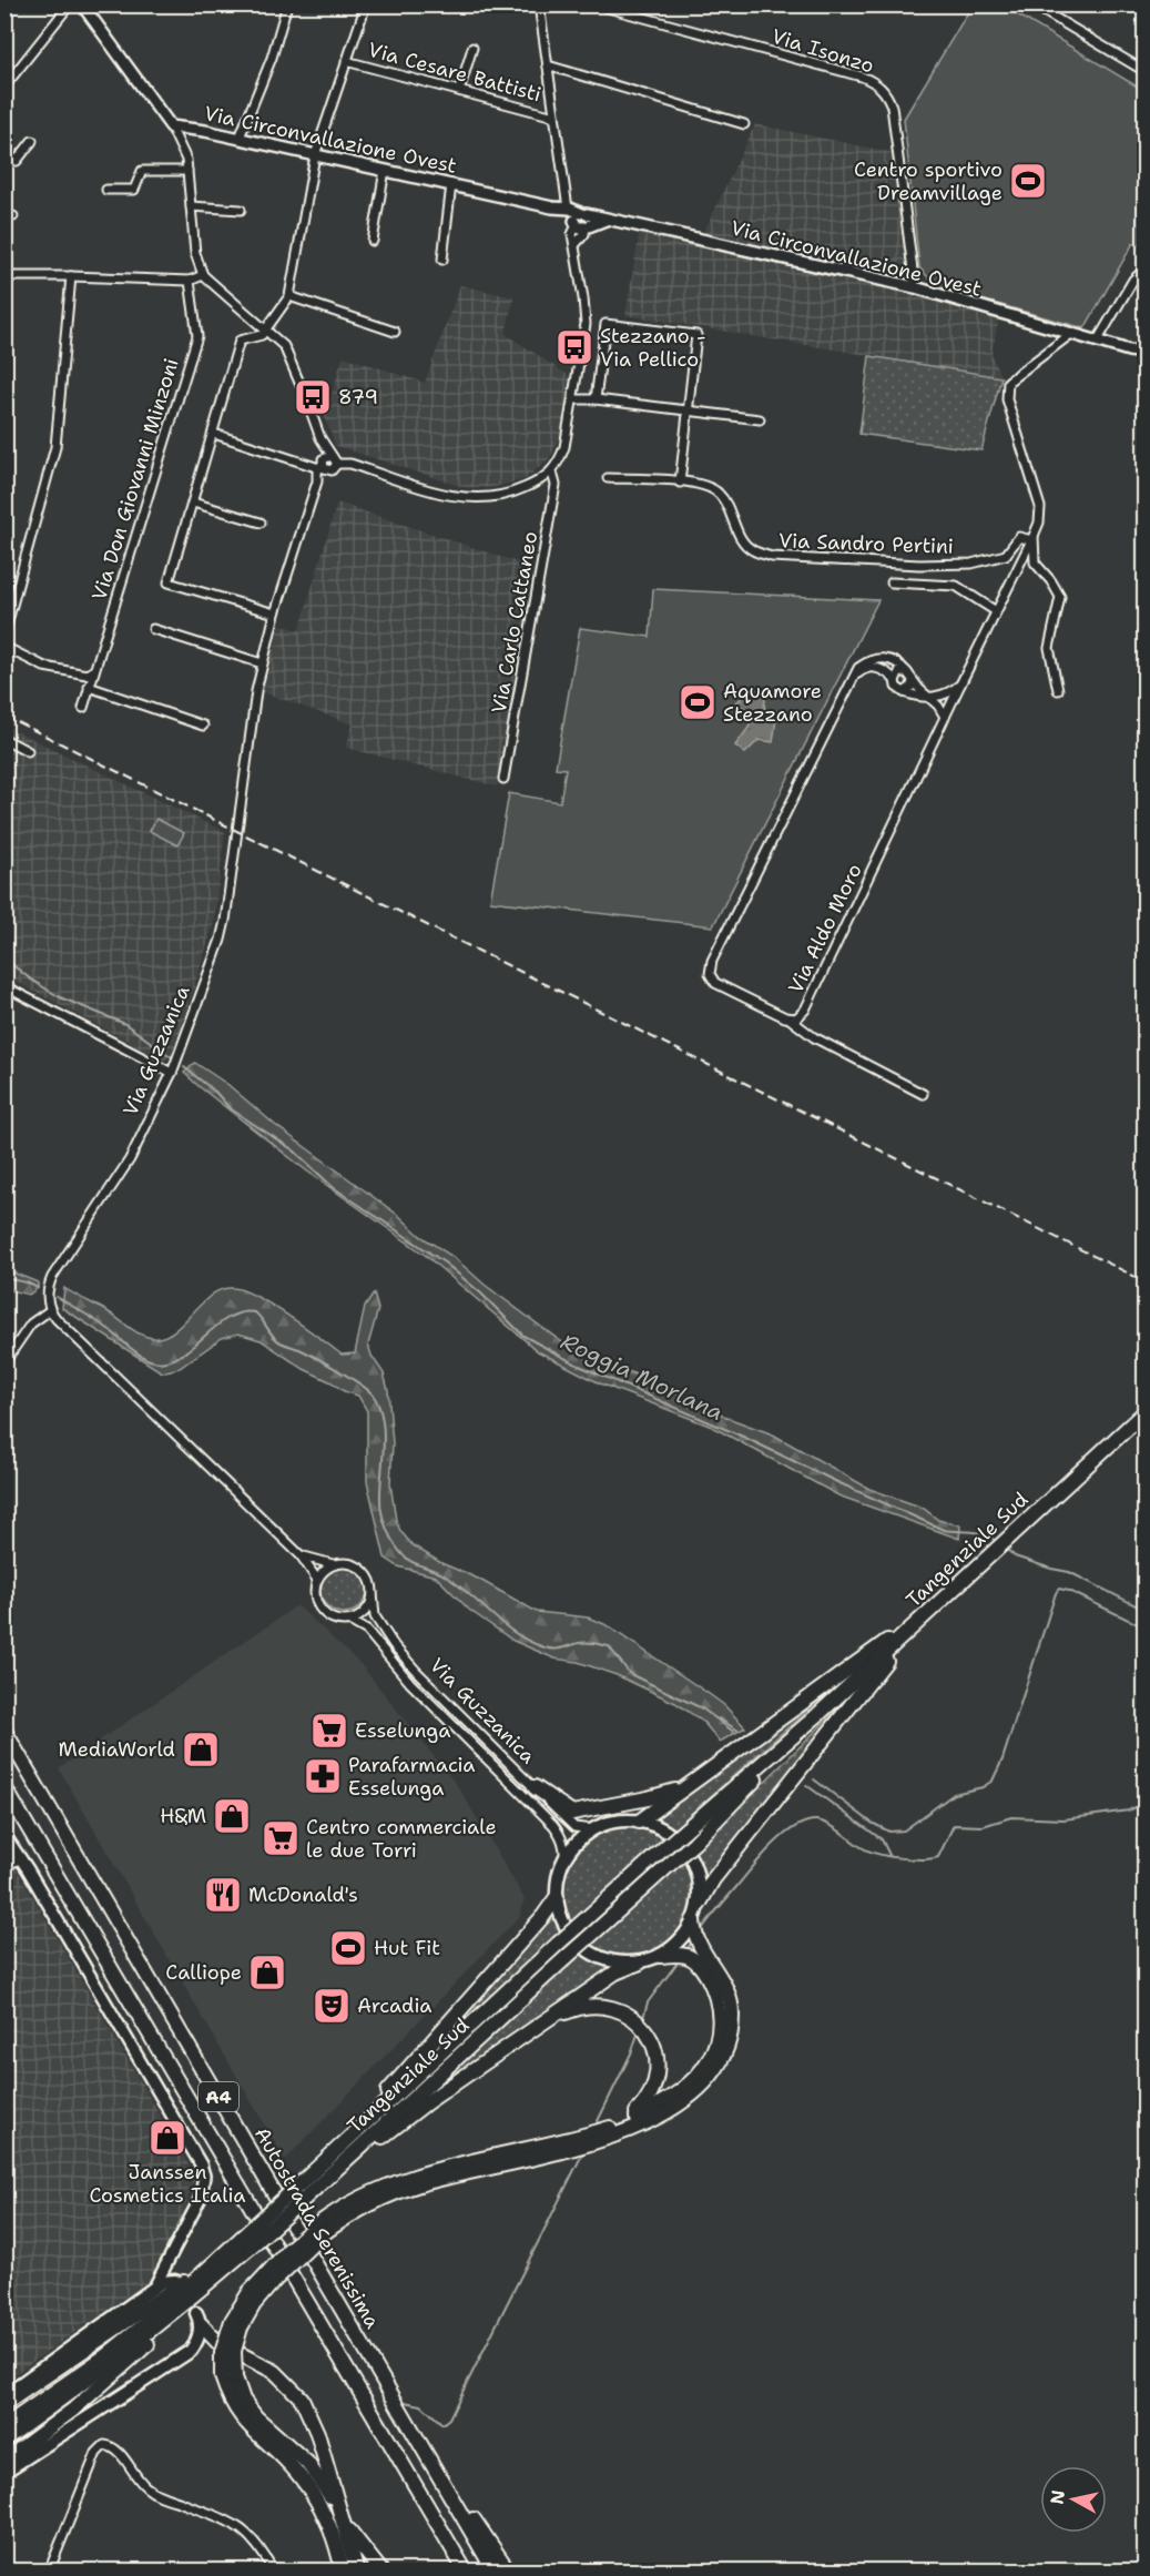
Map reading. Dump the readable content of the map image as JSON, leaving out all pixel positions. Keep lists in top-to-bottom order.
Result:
{
  "streets": {
    "highway": ["Tangenziale Sud", "A4", "Autostrada Serenissima"],
    "street": [
      "Via Isonzo",
      "Via Cesare Battisti",
      "Via Circonvallazione Ovest",
      "Via Don Giovanni Minzoni",
      "Via Sandro Pertini",
      "Via Carlo Cattaneo",
      "Via Aldo Moro",
      "Via Guzzanica"
    ]
  },
  "crossings": [
    ["Via Isonzo", "Via Circonvallazione Ovest"],
    ["Via Sandro Pertini", "Via Aldo Moro"]
  ],
  "water": ["Roggia Morlana"],
  "places": {
    "sports": ["Centro sportivo Dreamvillage", "Aquamore Stezzano", "Hut Fit"],
    "bus stop": ["Stezzano - Via Pellico", "879"],
    "supermarket": ["Esselunga", "Centro commerciale le due Torri"],
    "shop": [
      "MediaWorld",
      "H&M",
      "Calliope",
      "Janssen Cosmetics Italia"
    ],
    "pharmacy": ["Parafarmacia Esselunga"],
    "restaurant": ["McDonald's"],
    "theatre": ["Arcadia"]
  },
  "north": "left"
}
